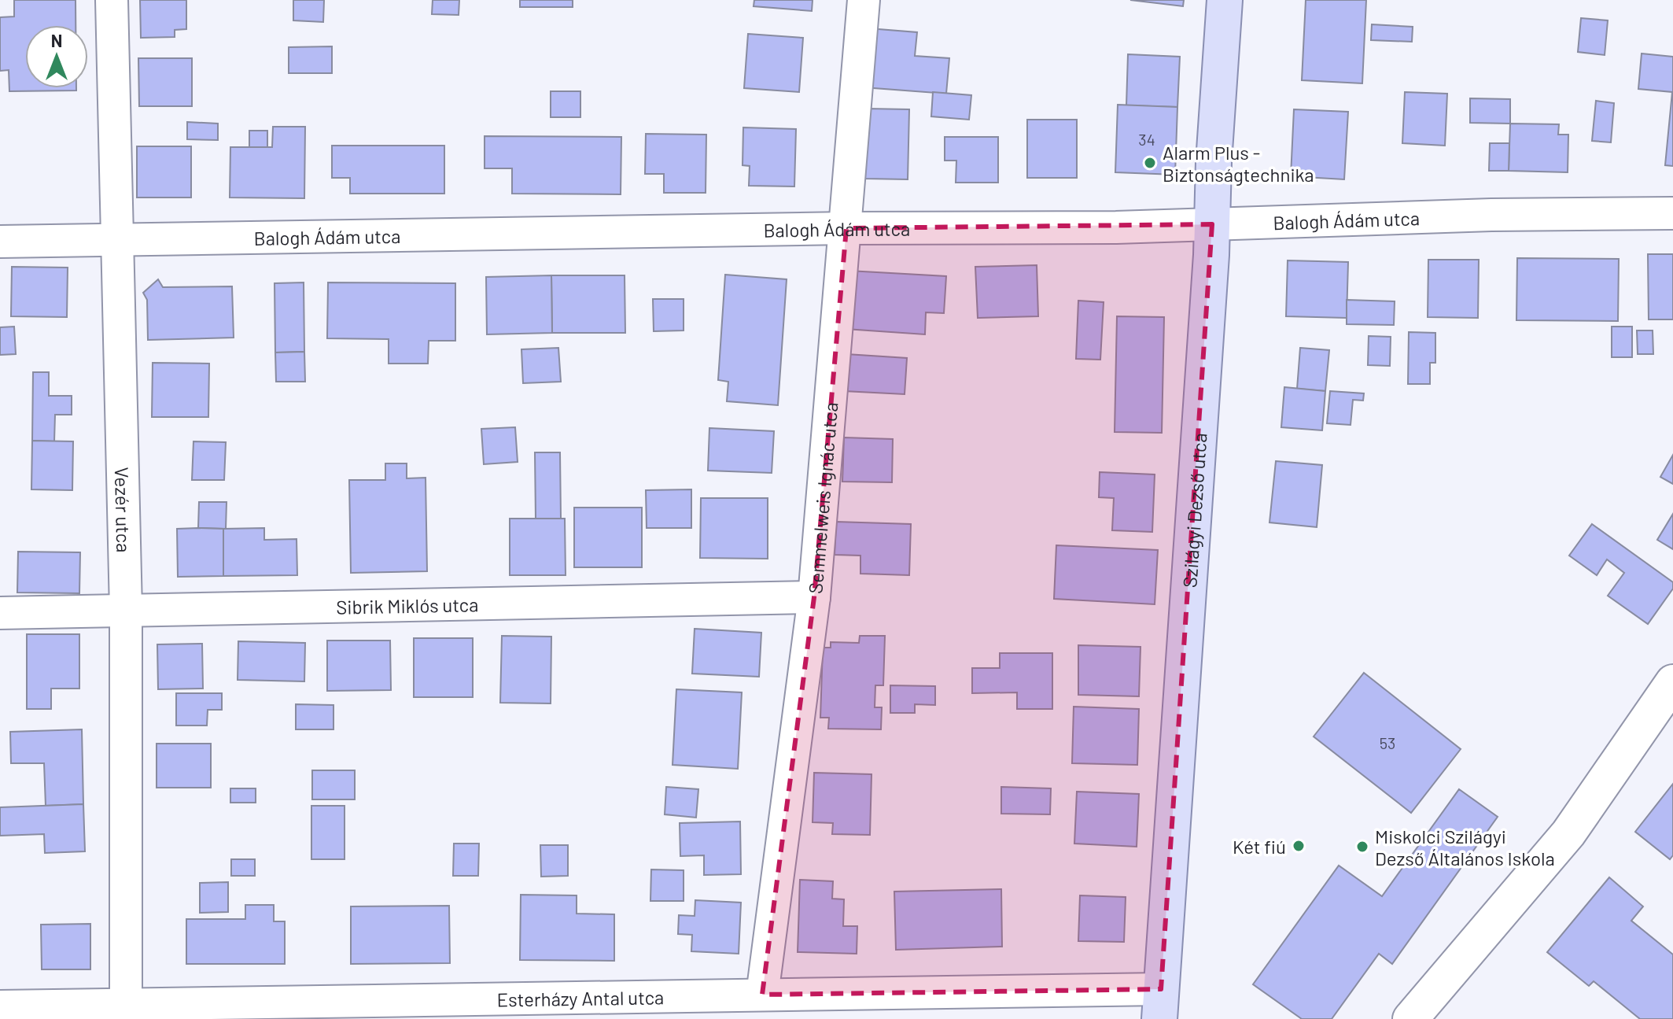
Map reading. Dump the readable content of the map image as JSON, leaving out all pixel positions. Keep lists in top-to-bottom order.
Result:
{
  "streets": {
    "main road": ["Szilágyi Dezső utca"],
    "street": [
      "Balogh Ádám utca",
      "Semmelweis Ignác utca",
      "Vezér utca",
      "Sibrik Miklós utca",
      "Esterházy Antal utca"
    ]
  },
  "crossings": [
    ["Balogh Ádám utca", "Semmelweis Ignác utca"],
    ["Balogh Ádám utca", "Vezér utca"],
    ["Balogh Ádám utca", "Szilágyi Dezső utca"],
    ["Semmelweis Ignác utca", "Sibrik Miklós utca"],
    ["Semmelweis Ignác utca", "Esterházy Antal utca"],
    ["Vezér utca", "Sibrik Miklós utca"],
    ["Vezér utca", "Esterházy Antal utca"],
    ["Szilágyi Dezső utca", "Esterházy Antal utca"]
  ],
  "places": ["Alarm Plus - Biztonságtechnika", "Két fiú", "Miskolci Szilágyi Dezső Általános Iskola"],
  "house_numbers": ["34", "53"],
  "north": "top"
}
